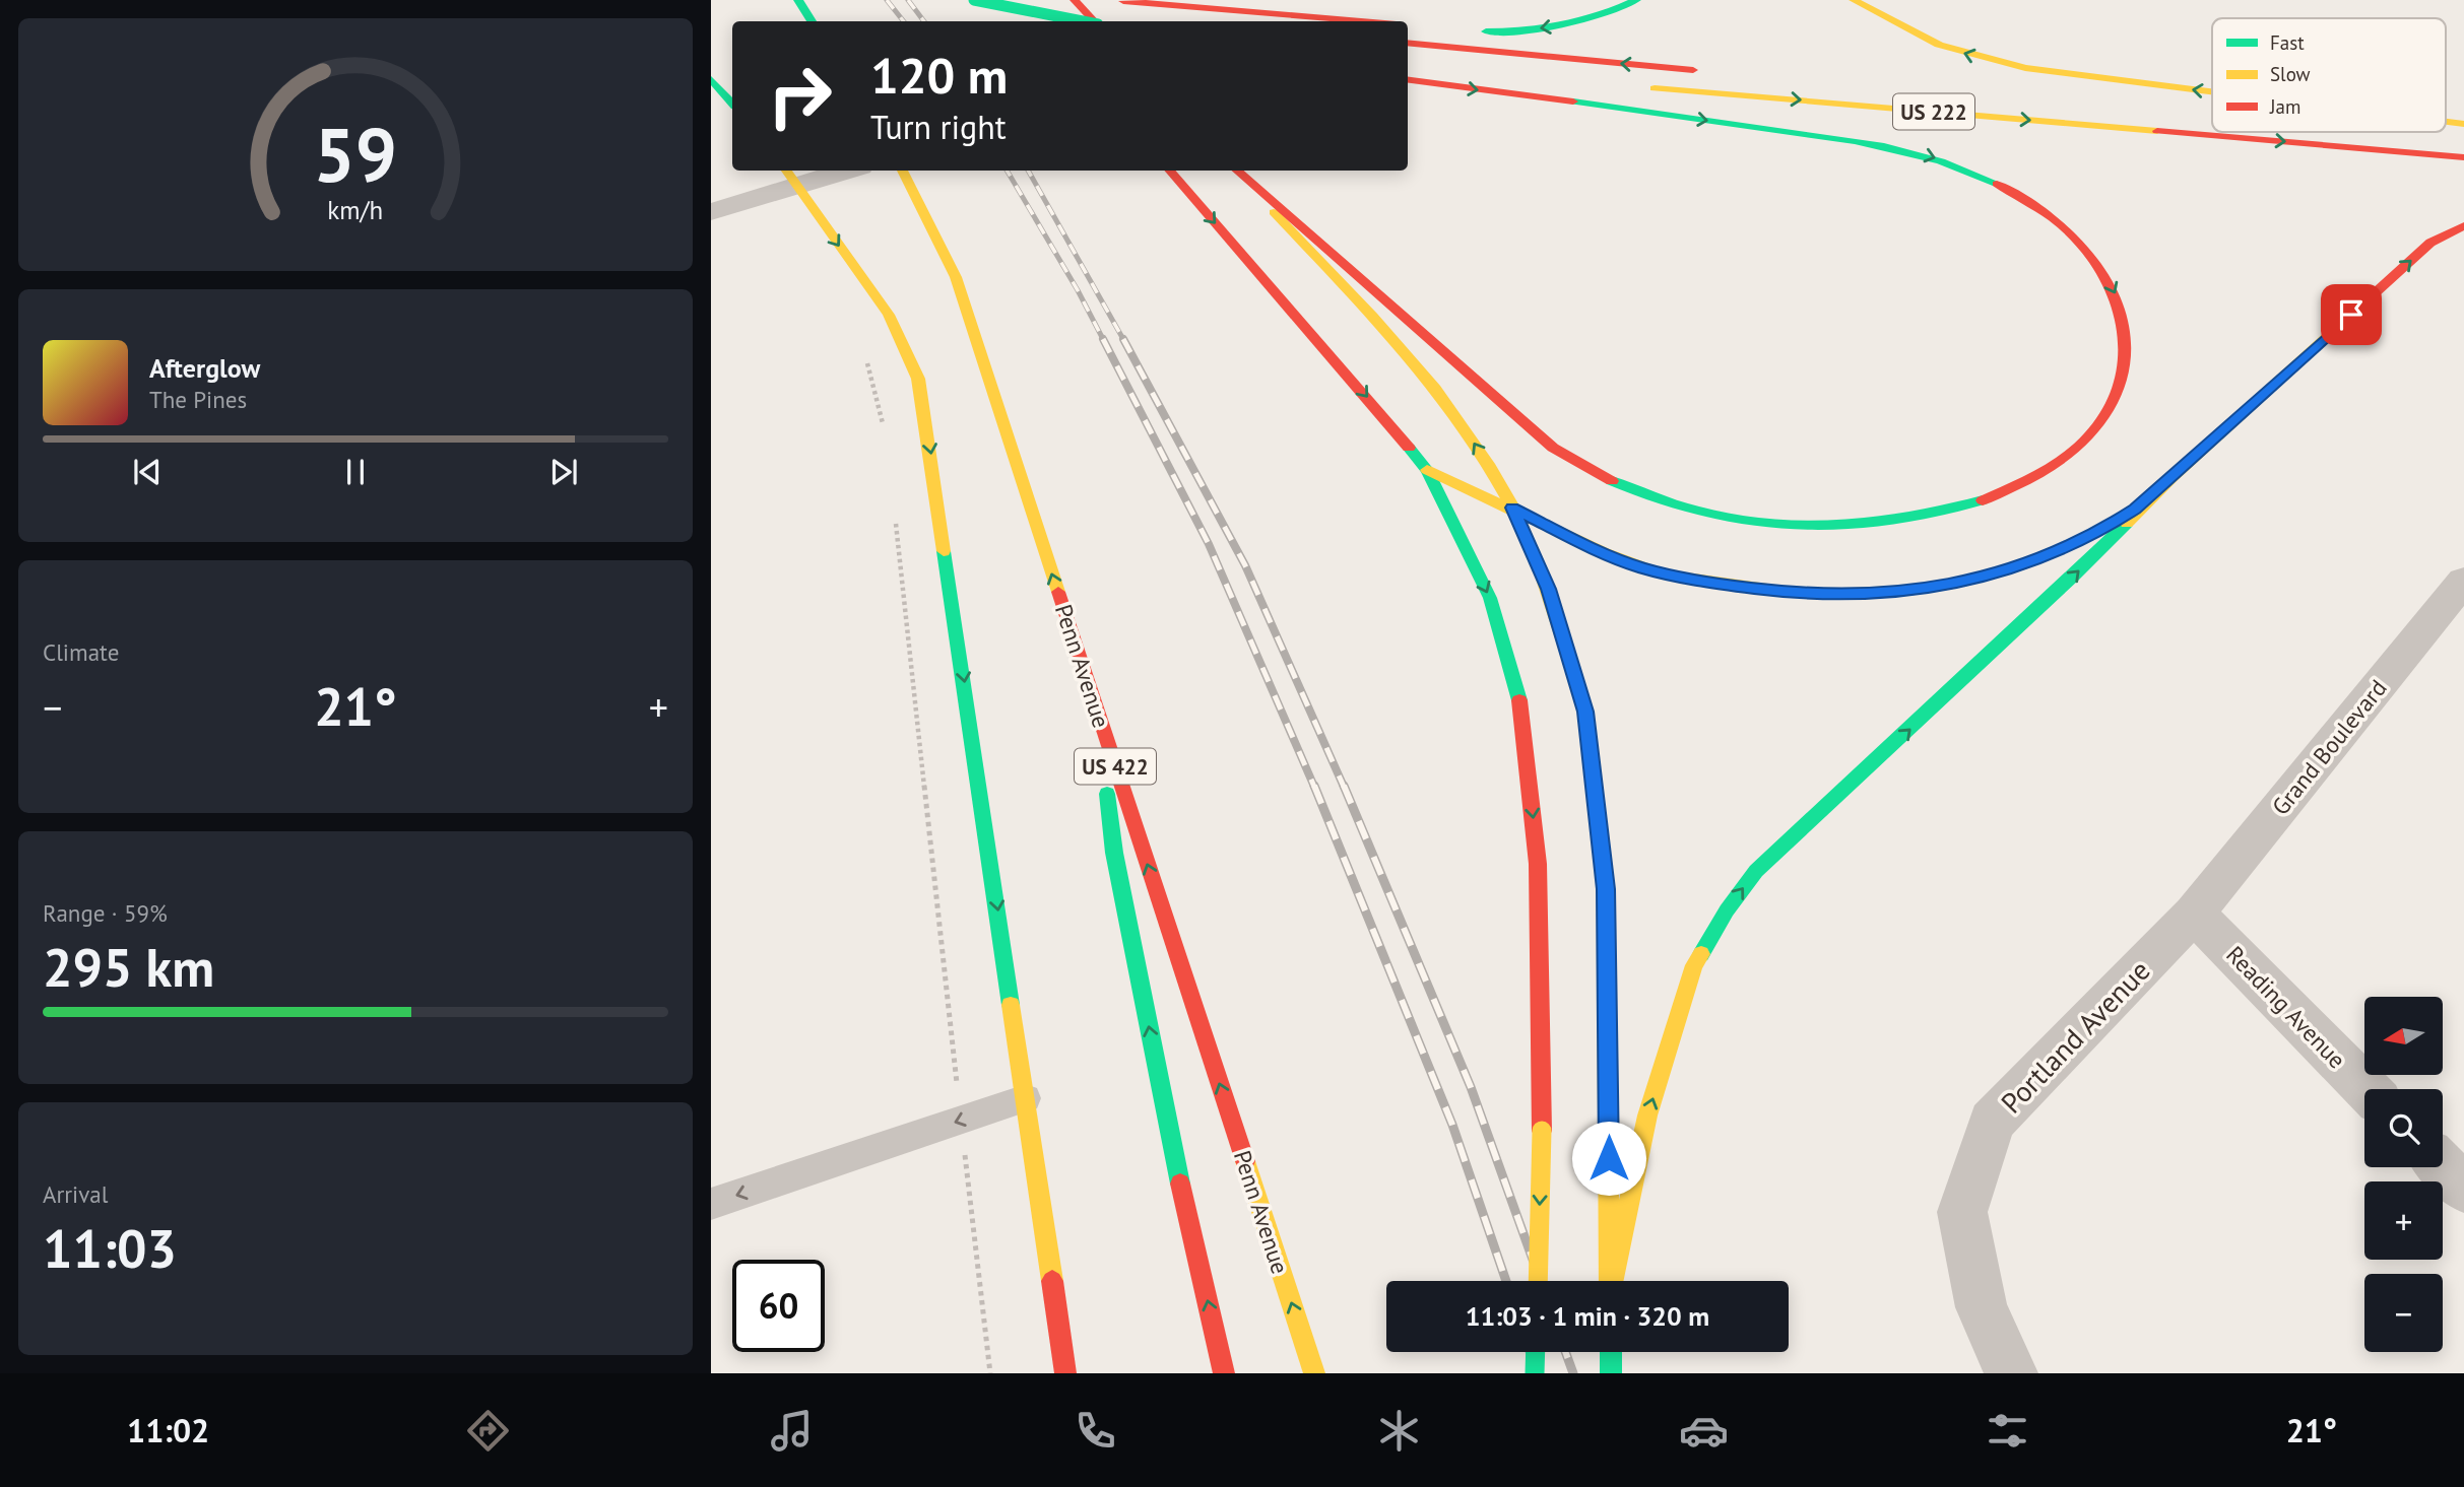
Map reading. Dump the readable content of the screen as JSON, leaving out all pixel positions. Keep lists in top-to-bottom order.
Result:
{
  "streets": {
    "main road": ["US 222", "Penn Avenue", "US 422"],
    "street": ["Grand Boulevard", "Reading Avenue", "Portland Avenue"]
  },
  "crossings": [
    ["Grand Boulevard", "Reading Avenue"],
    ["Grand Boulevard", "Portland Avenue"],
    ["Reading Avenue", "Portland Avenue"]
  ],
  "legend": ["Fast", "Slow", "Jam"],
  "north": "left",
  "page": {
    "turn": ["120 m", "Turn right"],
    "song": ["Afterglow", "The Pines"],
    "tile": [
      "Climate",
      ["Range · 59%", "295 km"],
      ["Arrival", "11:03"]
    ],
    "heat": ["−", "21°", "+"],
    "map_buttons": ["+", "−"],
    "limit": "60",
    "trip": "11:03 · 1 min · 320 m",
    "tabs": ["11:02", "21°"],
    "gauge": ["59", "km/h"]
  }
}
